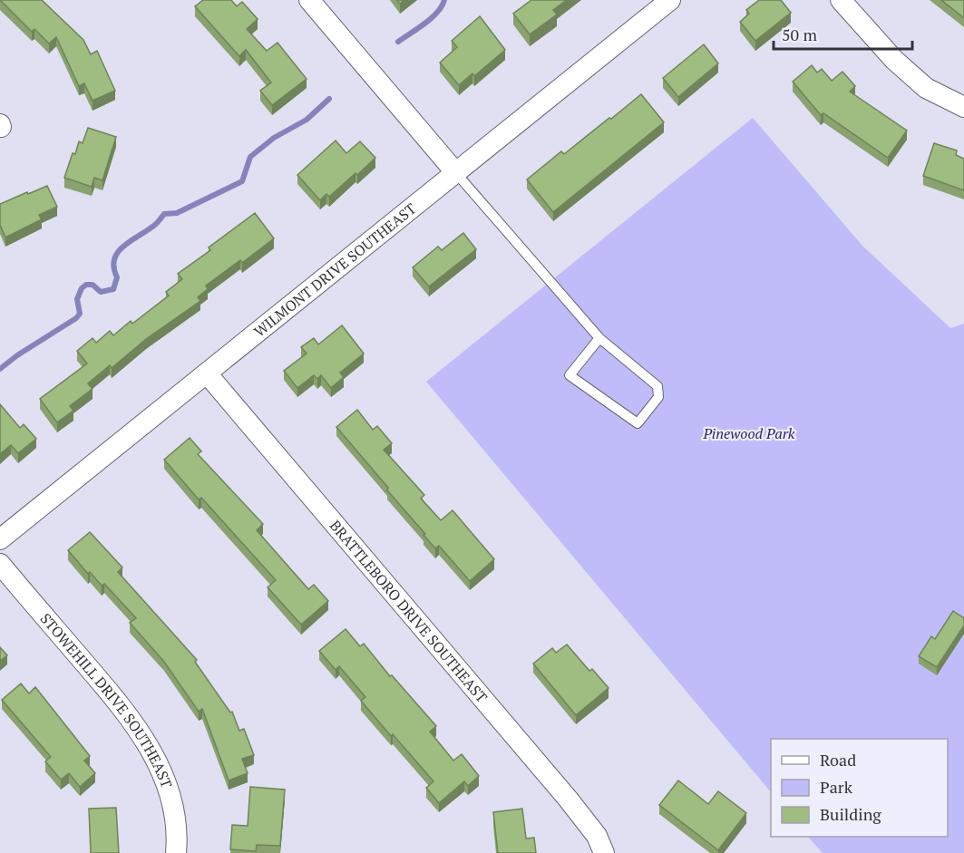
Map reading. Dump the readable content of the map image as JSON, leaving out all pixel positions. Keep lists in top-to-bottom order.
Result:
{
  "streets": {
    "street": ["WILMONT DRIVE SOUTHEAST", "BRATTLEBORO DRIVE SOUTHEAST", "STOWEHILL DRIVE SOUTHEAST"]
  },
  "crossings": [
    ["WILMONT DRIVE SOUTHEAST", "BRATTLEBORO DRIVE SOUTHEAST"]
  ],
  "parks": ["Pinewood Park"],
  "legend": ["Road", "Park", "Building"],
  "scale_bar": "50 m"
}
